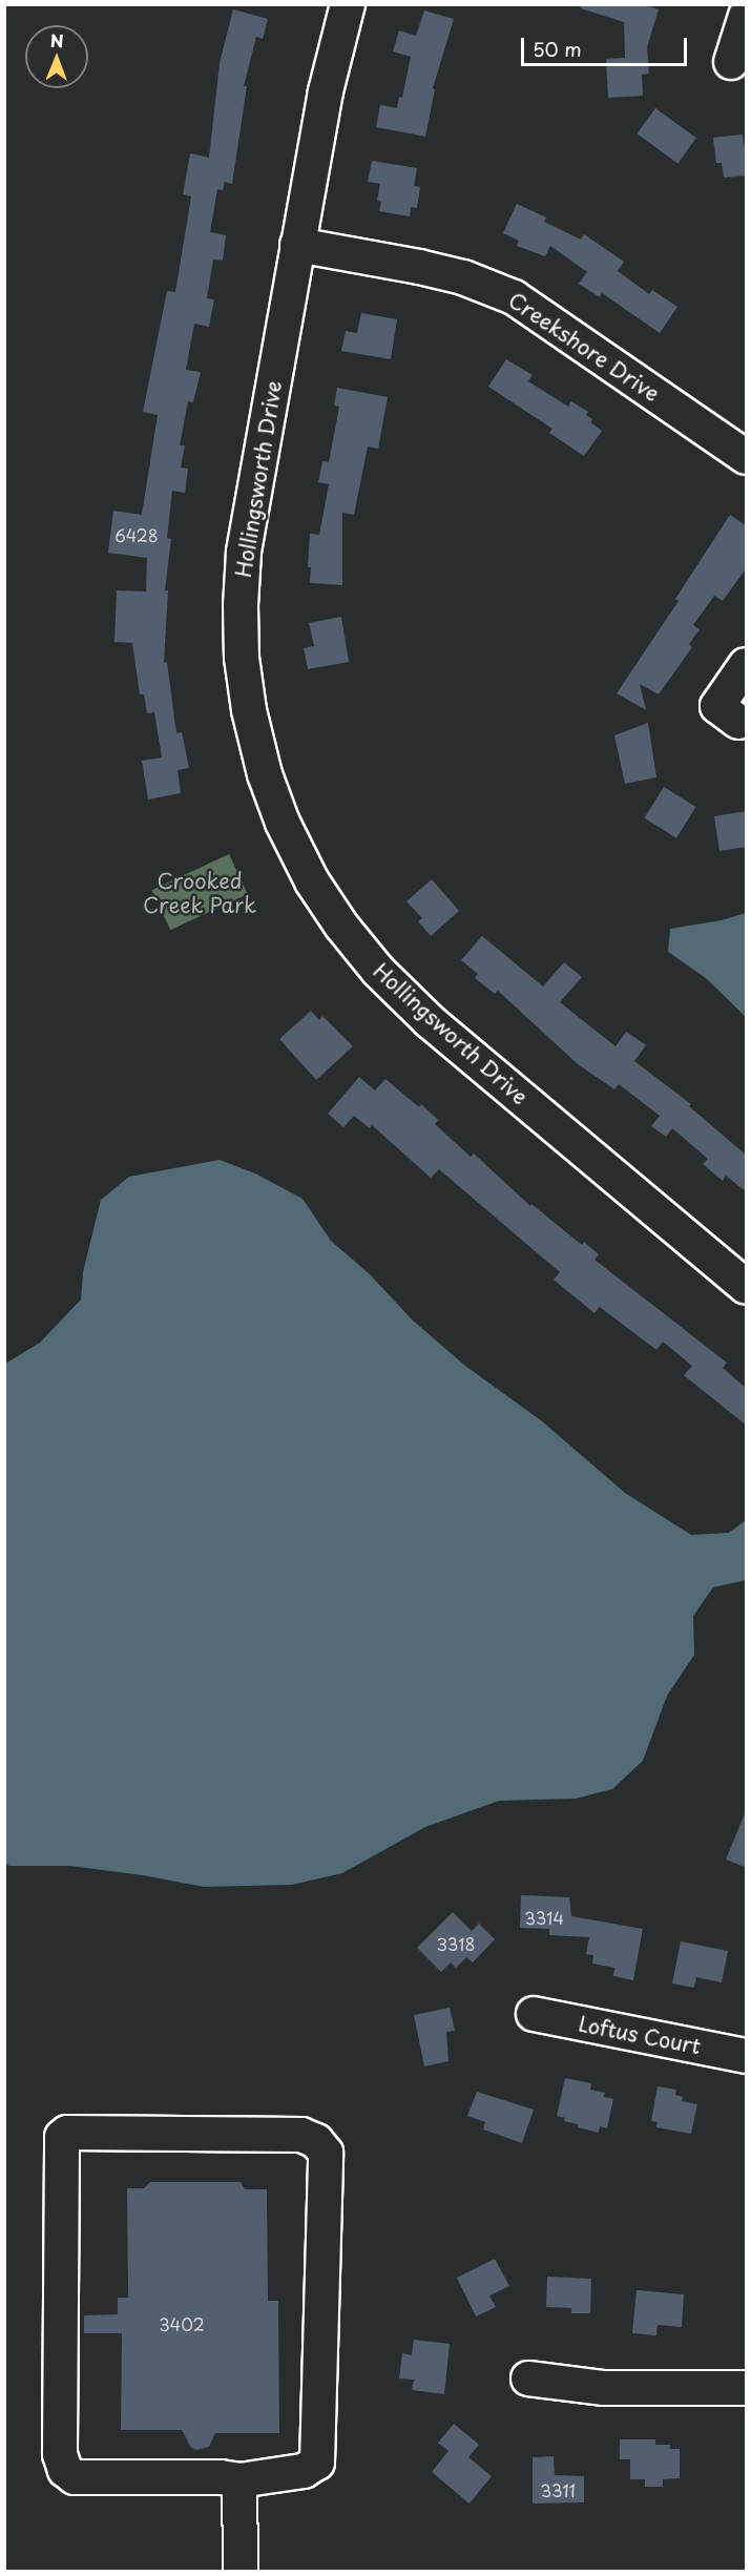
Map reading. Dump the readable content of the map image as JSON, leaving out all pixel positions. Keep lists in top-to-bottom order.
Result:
{
  "streets": {
    "street": ["Creekshore Drive", "Hollingsworth Drive", "Loftus Court"]
  },
  "crossings": [
    ["Creekshore Drive", "Hollingsworth Drive"]
  ],
  "parks": ["Crooked Creek Park"],
  "house_numbers": [
    "6428",
    "3314",
    "3318",
    "3402",
    "3311"
  ],
  "scale_bar": "50 m",
  "north": "top"
}
